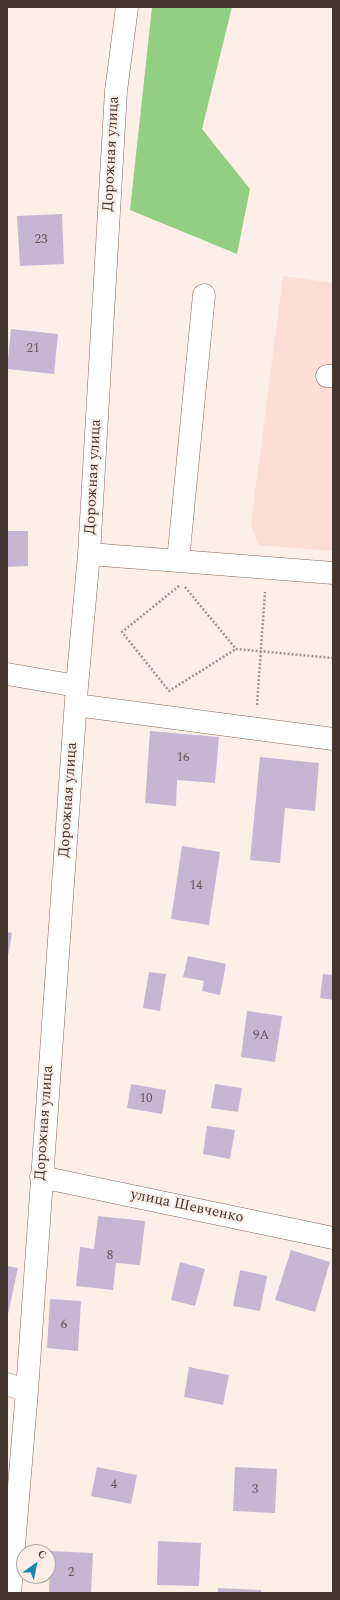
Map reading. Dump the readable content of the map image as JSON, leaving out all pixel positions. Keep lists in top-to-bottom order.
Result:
{
  "streets": {
    "street": ["Дорожная улица", "улица Шевченко"]
  },
  "crossings": [
    ["Дорожная улица", "улица Шевченко"]
  ],
  "house_numbers": [
    "23",
    "21",
    "16",
    "14",
    "9А",
    "10",
    "8",
    "6",
    "4",
    "3",
    "2"
  ],
  "north": "top right"
}
